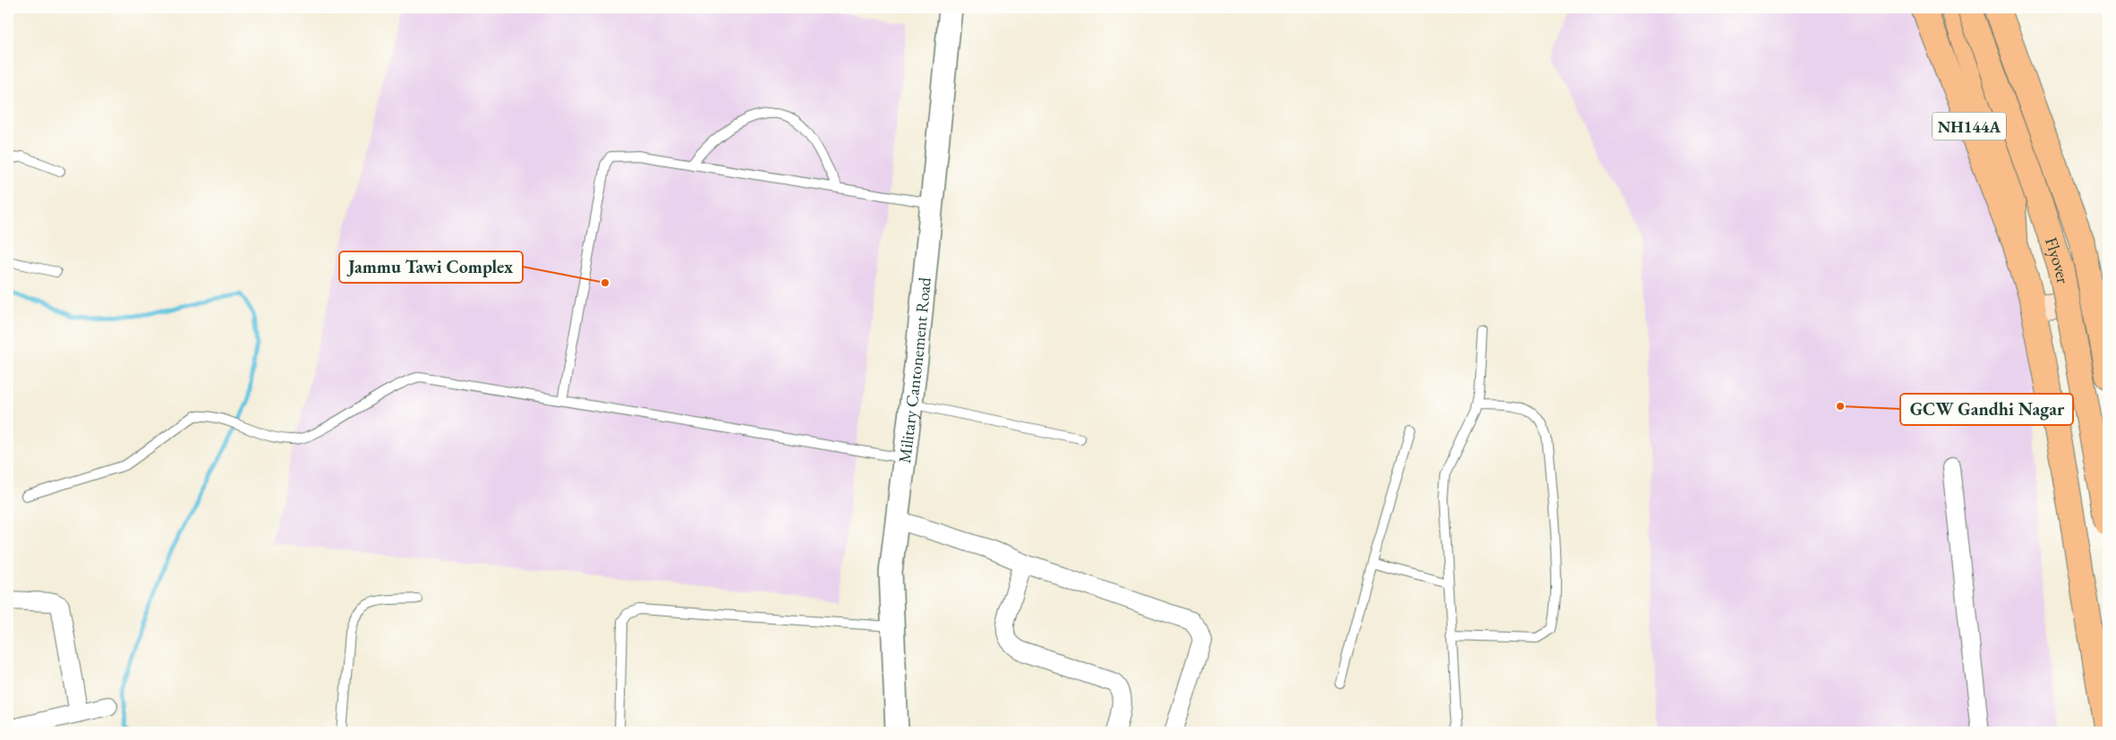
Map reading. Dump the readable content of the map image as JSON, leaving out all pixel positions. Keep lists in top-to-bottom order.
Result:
{
  "streets": {
    "main road": ["NH144A", "Flyover"],
    "street": ["Military Cantonement Road"]
  },
  "places": ["Jammu Tawi Complex", "GCW Gandhi Nagar"]
}
